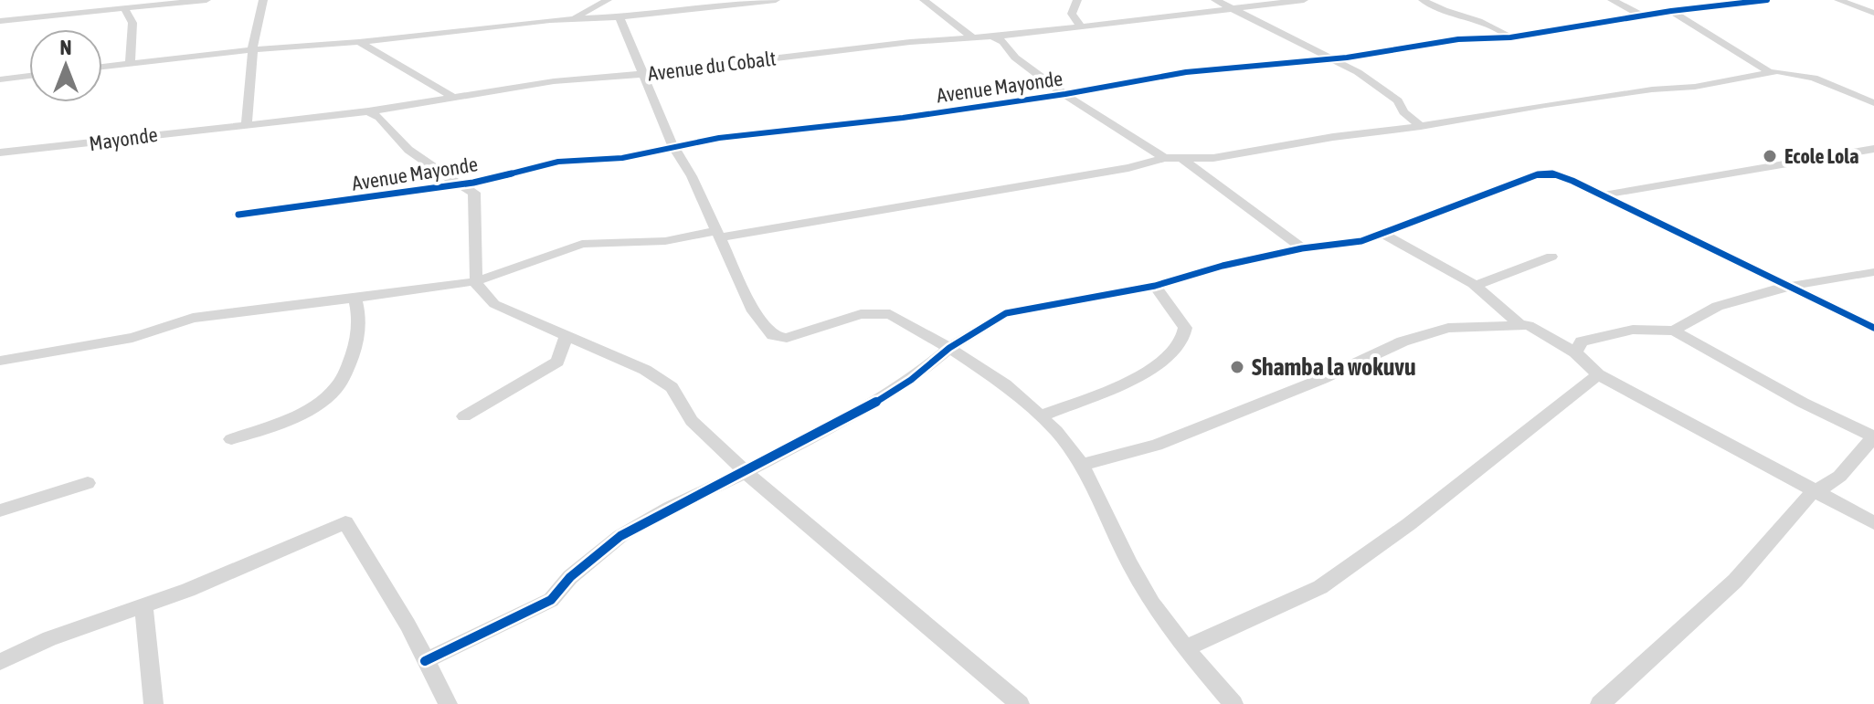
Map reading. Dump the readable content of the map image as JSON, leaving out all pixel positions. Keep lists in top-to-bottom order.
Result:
{
  "streets": {
    "street": ["Avenue du Cobalt", "Avenue Mayonde", "Mayonde"]
  },
  "crossings": [
    ["Avenue du Cobalt", "Mayonde"]
  ],
  "places": ["Ecole Lola", "Shamba la wokuvu"],
  "north": "top"
}
